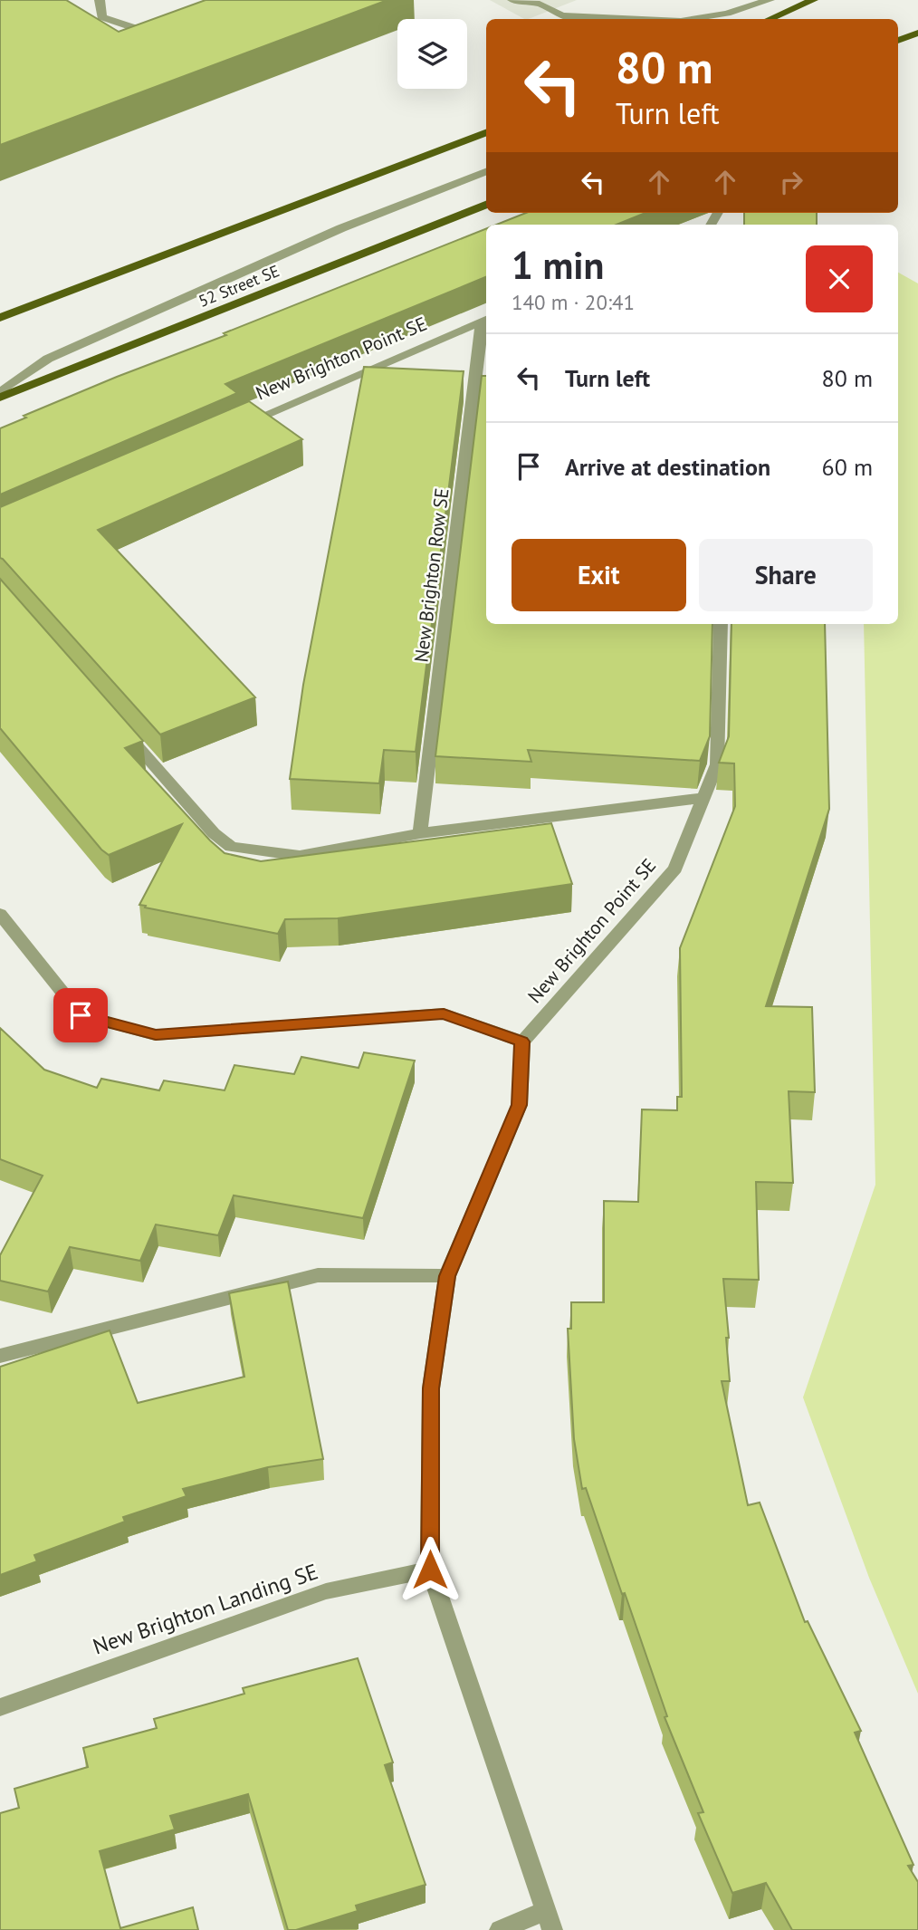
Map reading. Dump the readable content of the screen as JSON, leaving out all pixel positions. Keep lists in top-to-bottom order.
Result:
{
  "streets": {
    "main road": ["52 Street SE"],
    "street": ["New Brighton Point SE", "New Brighton Row SE", "New Brighton Landing SE"]
  },
  "crossings": [
    ["New Brighton Point SE", "New Brighton Row SE"]
  ],
  "page": {
    "turn": ["80 m", "Turn left"],
    "heading": ["1 min", "140 m · 20:41"],
    "list": [
      {
        "name": "Turn left",
        "value": "80 m"
      },
      {
        "name": "Arrive at destination",
        "value": "60 m"
      }
    ],
    "buttons": ["Exit", "Share"]
  }
}
